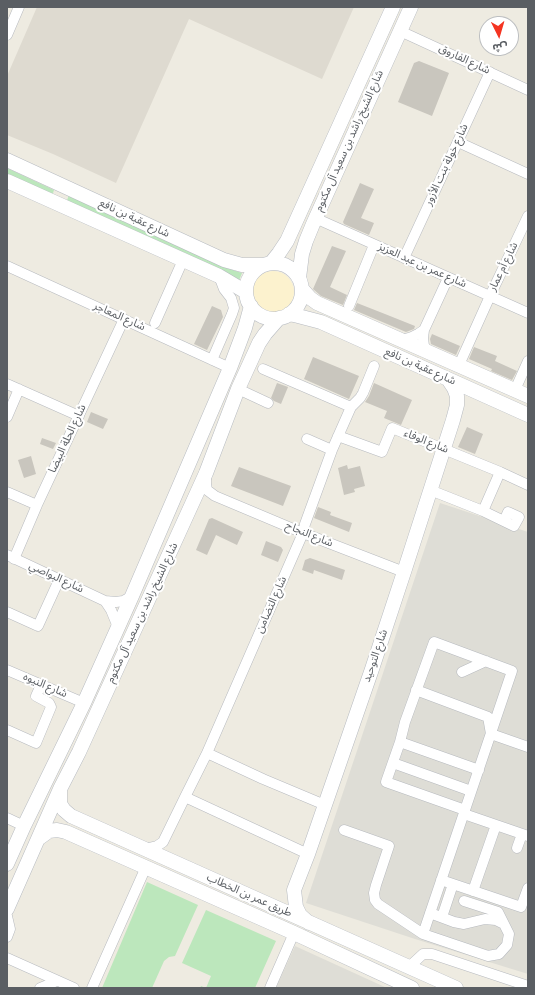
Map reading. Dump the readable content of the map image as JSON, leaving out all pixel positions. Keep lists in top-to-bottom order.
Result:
{
  "streets": {
    "street": [
      "شارع الفاروق",
      "شارع الشيخ راشد بن سعيد آل مكتوم",
      "شارع خولة بنت الأزور",
      "شارع عقبة بن نافع",
      "شارع عمر بن عبد العزيز",
      "شارع أم عمار",
      "شارع المعاجر",
      "شارع الحلة البيضا",
      "شارع الوفاء",
      "شارع النجاح",
      "شارع البواصي",
      "شارع التضامن",
      "شارع التوحيد",
      "شارع النيوه",
      "طريق عمر بن الخطاب"
    ]
  },
  "crossings": [
    ["شارع الفاروق", "شارع الشيخ راشد بن سعيد آل مكتوم"],
    ["شارع الفاروق", "شارع خولة بنت الأزور"],
    ["شارع الشيخ راشد بن سعيد آل مكتوم", "شارع عقبة بن نافع"],
    ["شارع الشيخ راشد بن سعيد آل مكتوم", "شارع عمر بن عبد العزيز"],
    ["شارع الشيخ راشد بن سعيد آل مكتوم", "شارع المعاجر"],
    ["شارع الشيخ راشد بن سعيد آل مكتوم", "شارع البواصي"],
    ["شارع الشيخ راشد بن سعيد آل مكتوم", "شارع النيوه"],
    ["شارع الشيخ راشد بن سعيد آل مكتوم", "طريق عمر بن الخطاب"],
    ["شارع خولة بنت الأزور", "شارع عمر بن عبد العزيز"],
    ["شارع عقبة بن نافع", "شارع أم عمار"],
    ["شارع عقبة بن نافع", "شارع التوحيد"],
    ["شارع عمر بن عبد العزيز", "شارع أم عمار"],
    ["شارع المعاجر", "شارع الحلة البيضا"],
    ["شارع الحلة البيضا", "شارع البواصي"],
    ["شارع الوفاء", "شارع التضامن"],
    ["شارع الوفاء", "شارع التوحيد"],
    ["شارع النجاح", "شارع التضامن"],
    ["شارع النجاح", "شارع التوحيد"]
  ],
  "north": "bottom"
}
